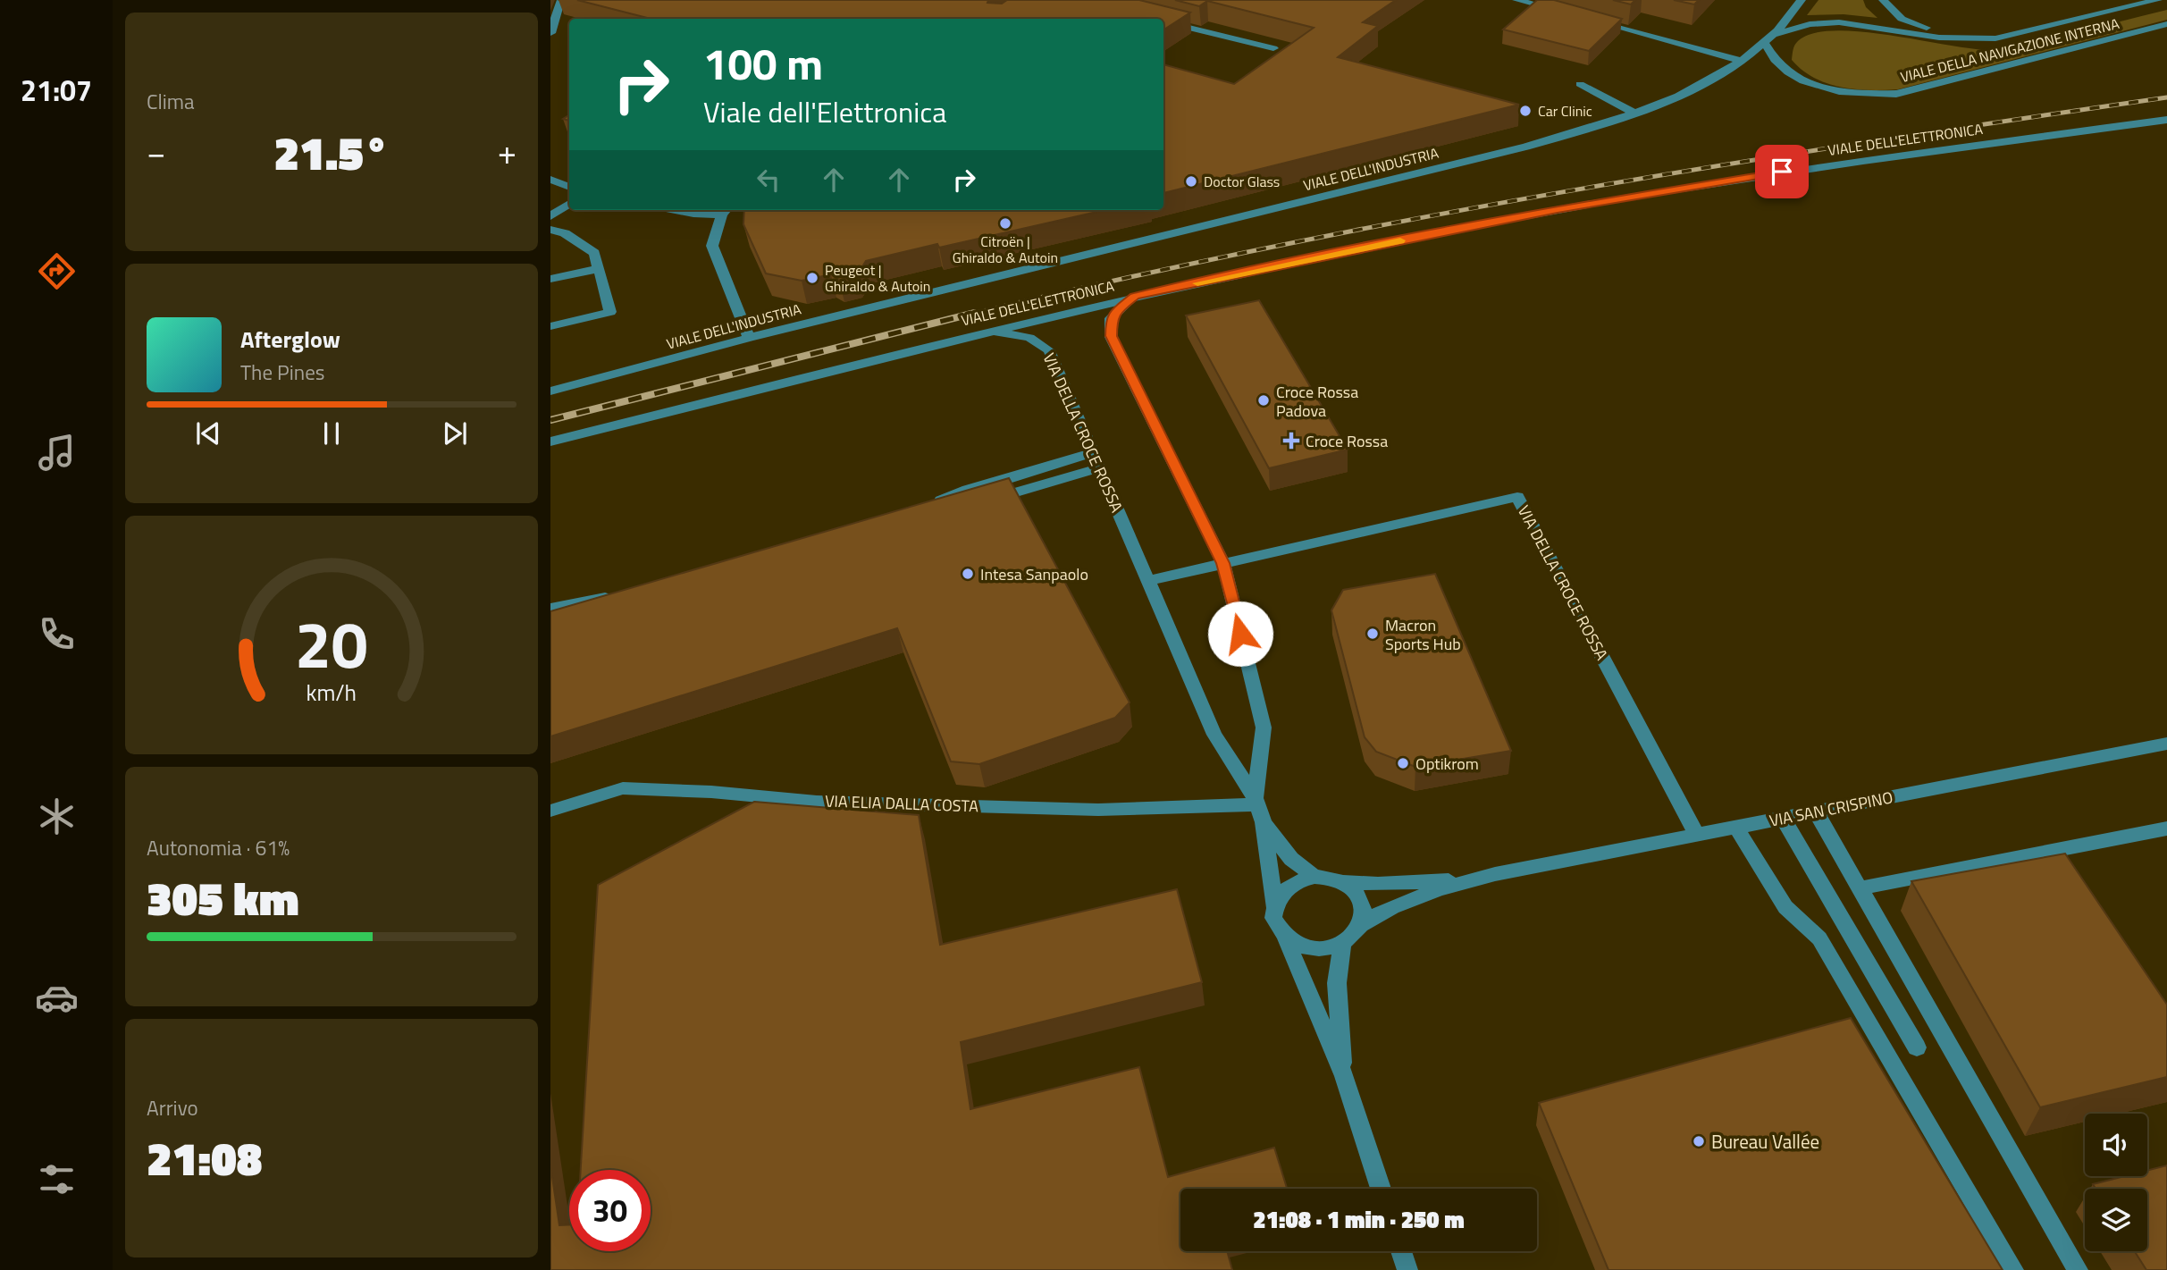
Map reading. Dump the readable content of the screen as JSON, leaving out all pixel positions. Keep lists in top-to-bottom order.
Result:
{
  "streets": {
    "street": [
      "VIALE DELLA NAVIGAZIONE INTERNA",
      "VIALE DELL'ELETTRONICA",
      "VIALE DELL'INDUSTRIA",
      "VIA DELLA CROCE ROSSA",
      "VIA ELIA DALLA COSTA",
      "VIA SAN CRISPINO"
    ]
  },
  "crossings": [
    ["VIALE DELLA NAVIGAZIONE INTERNA", "VIALE DELL'INDUSTRIA"],
    ["VIALE DELL'ELETTRONICA", "VIA DELLA CROCE ROSSA"],
    ["VIA DELLA CROCE ROSSA", "VIA ELIA DALLA COSTA"],
    ["VIA DELLA CROCE ROSSA", "VIA SAN CRISPINO"]
  ],
  "places": {
    "other": [
      "Car Clinic",
      "Doctor Glass",
      "Citroën | Ghiraldo & Autoin",
      "Peugeot | Ghiraldo & Autoin",
      "Croce Rossa Padova",
      "Intesa Sanpaolo",
      "Macron Sports Hub",
      "Optikrom",
      "Bureau Vallée"
    ],
    "health": ["Croce Rossa"]
  },
  "page": {
    "tabs": "21:07",
    "tile": [
      "Clima",
      ["Autonomia · 61%", "305 km"],
      ["Arrivo", "21:08"]
    ],
    "turn": ["100 m", "Viale dell'Elettronica"],
    "heat": ["−", "21.5°", "+"],
    "song": ["Afterglow", "The Pines"],
    "limit": "30",
    "trip": "21:08 · 1 min · 250 m",
    "gauge": ["20", "km/h"]
  }
}
